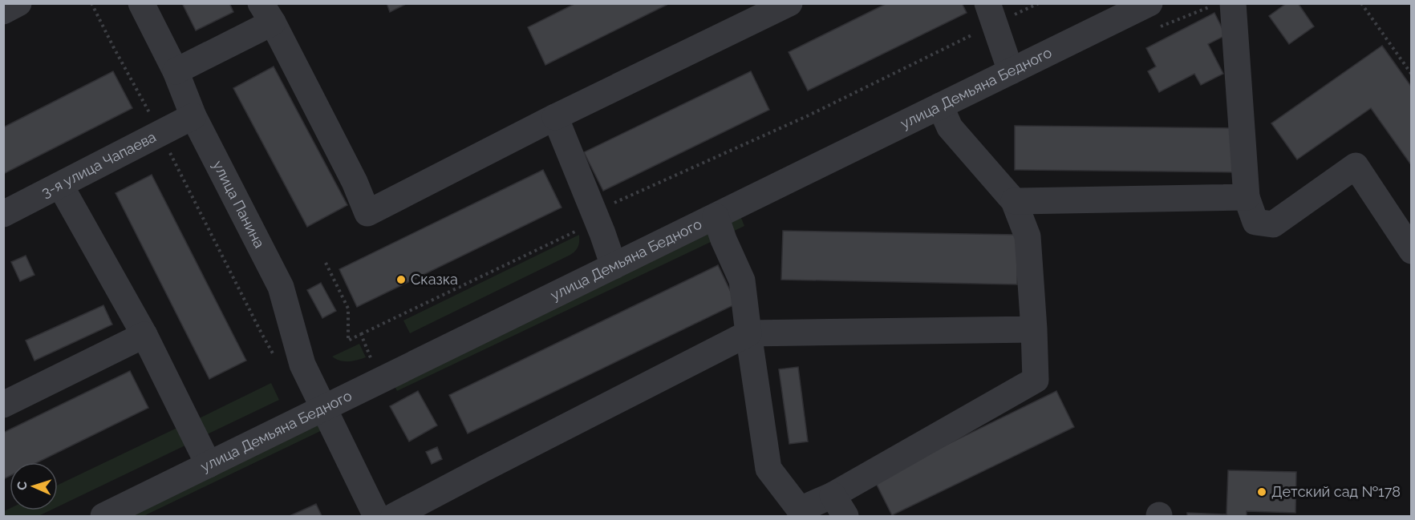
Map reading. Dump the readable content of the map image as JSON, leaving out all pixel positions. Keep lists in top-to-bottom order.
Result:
{
  "streets": {
    "street": ["улица Демьяна Бедного", "3-я улица Чапаева", "улица Панина"]
  },
  "crossings": [
    ["улица Демьяна Бедного", "улица Панина"],
    ["3-я улица Чапаева", "улица Панина"]
  ],
  "places": ["Сказка", "Детский сад №178"],
  "north": "left"
}
